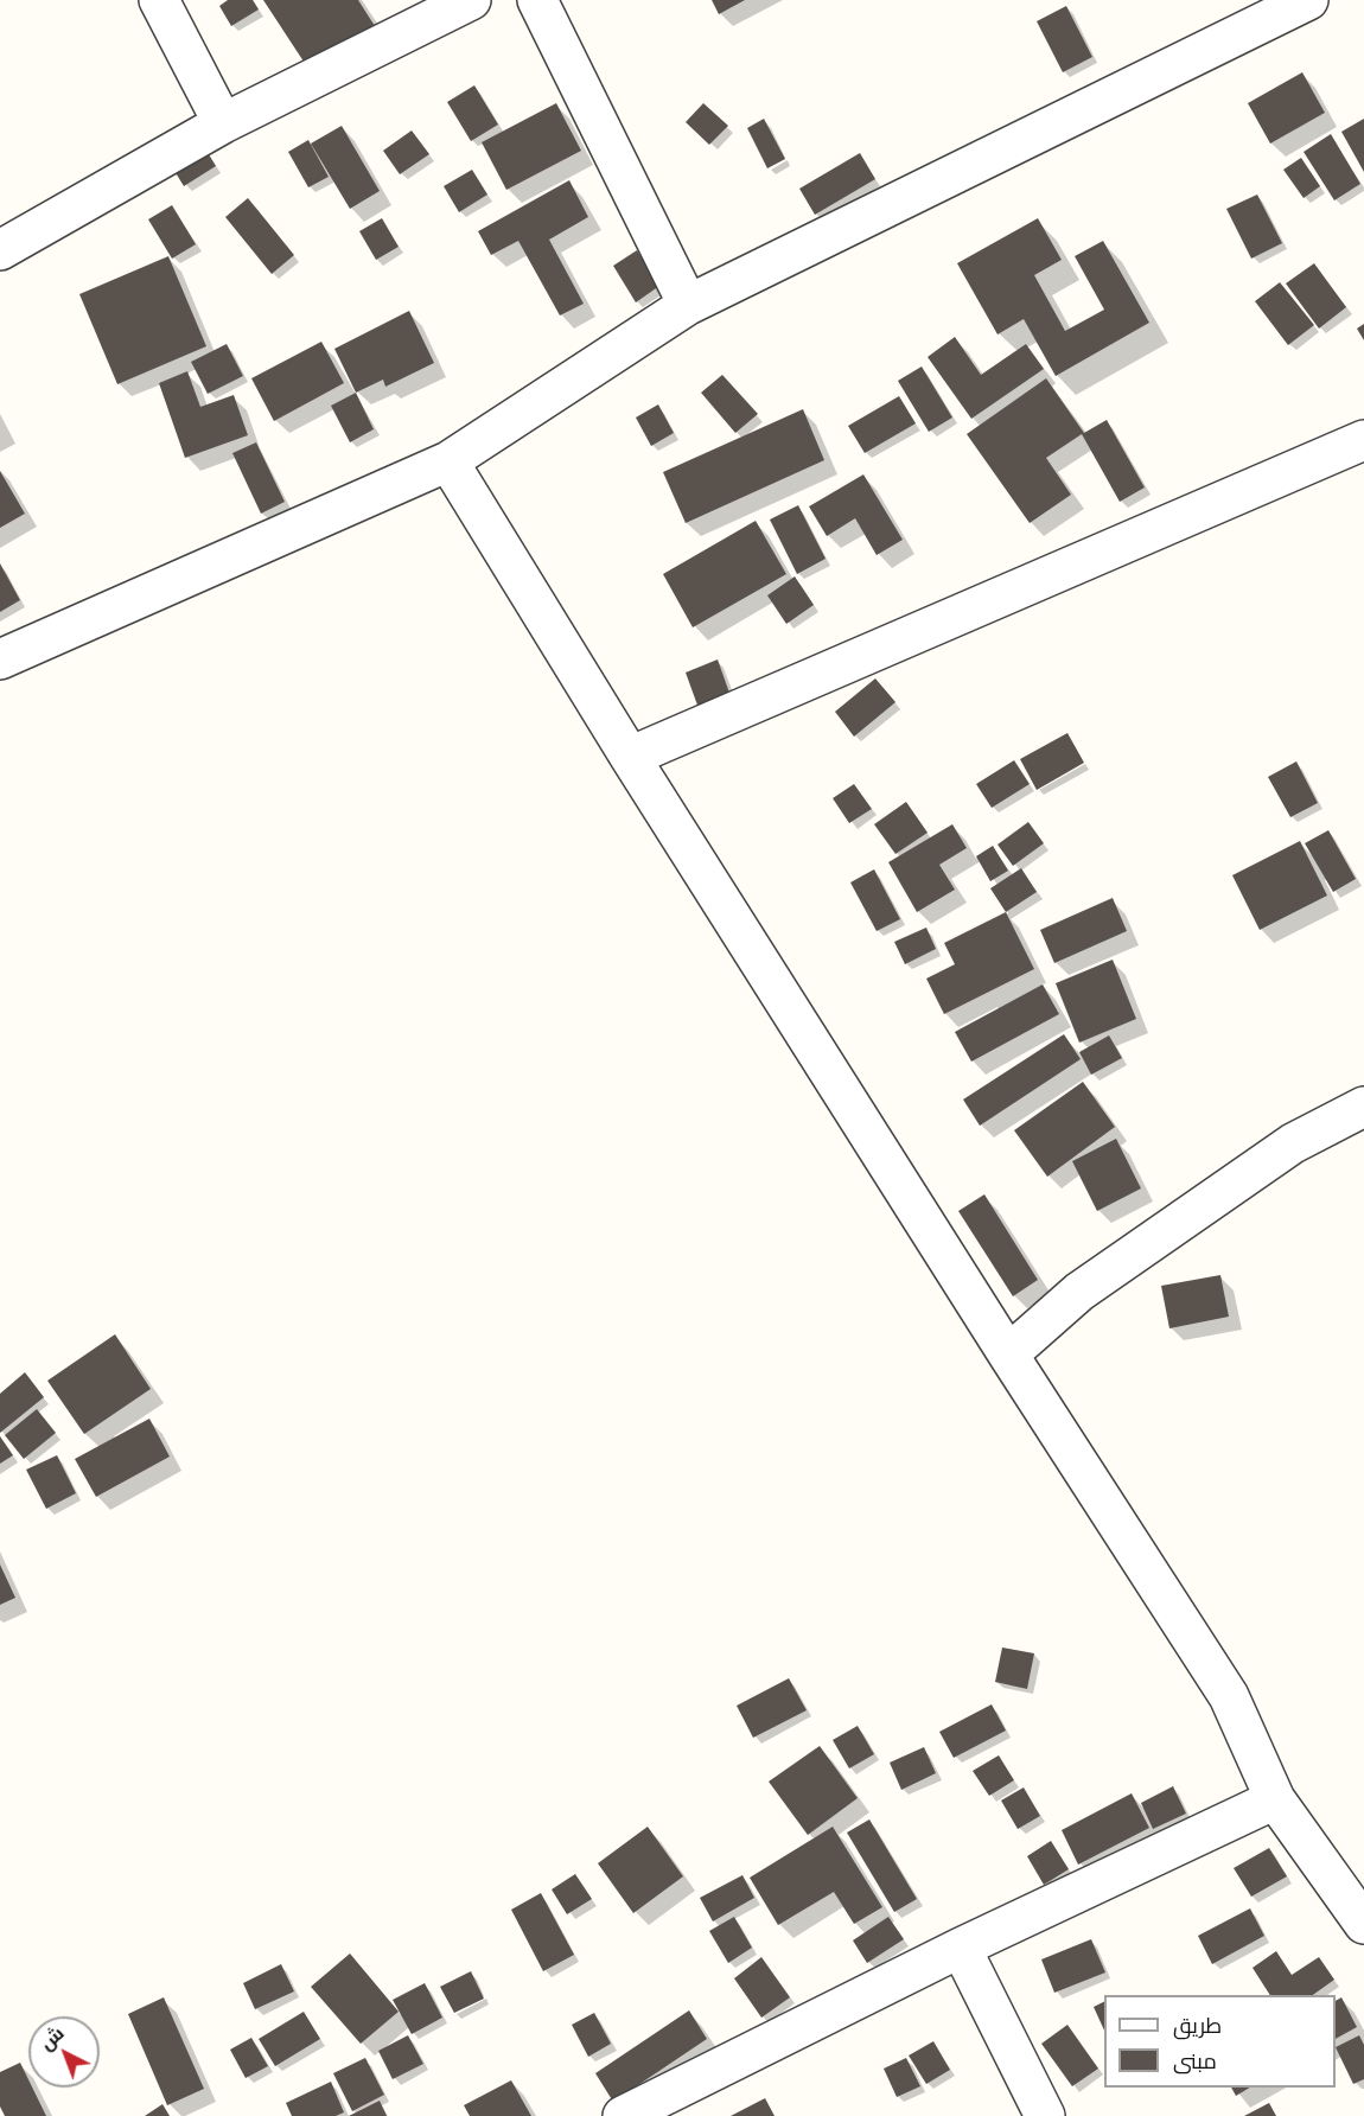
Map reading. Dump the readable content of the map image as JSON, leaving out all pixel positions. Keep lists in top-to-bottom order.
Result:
{
  "legend": ["طريق", "مبنى"],
  "north": "top left"
}
